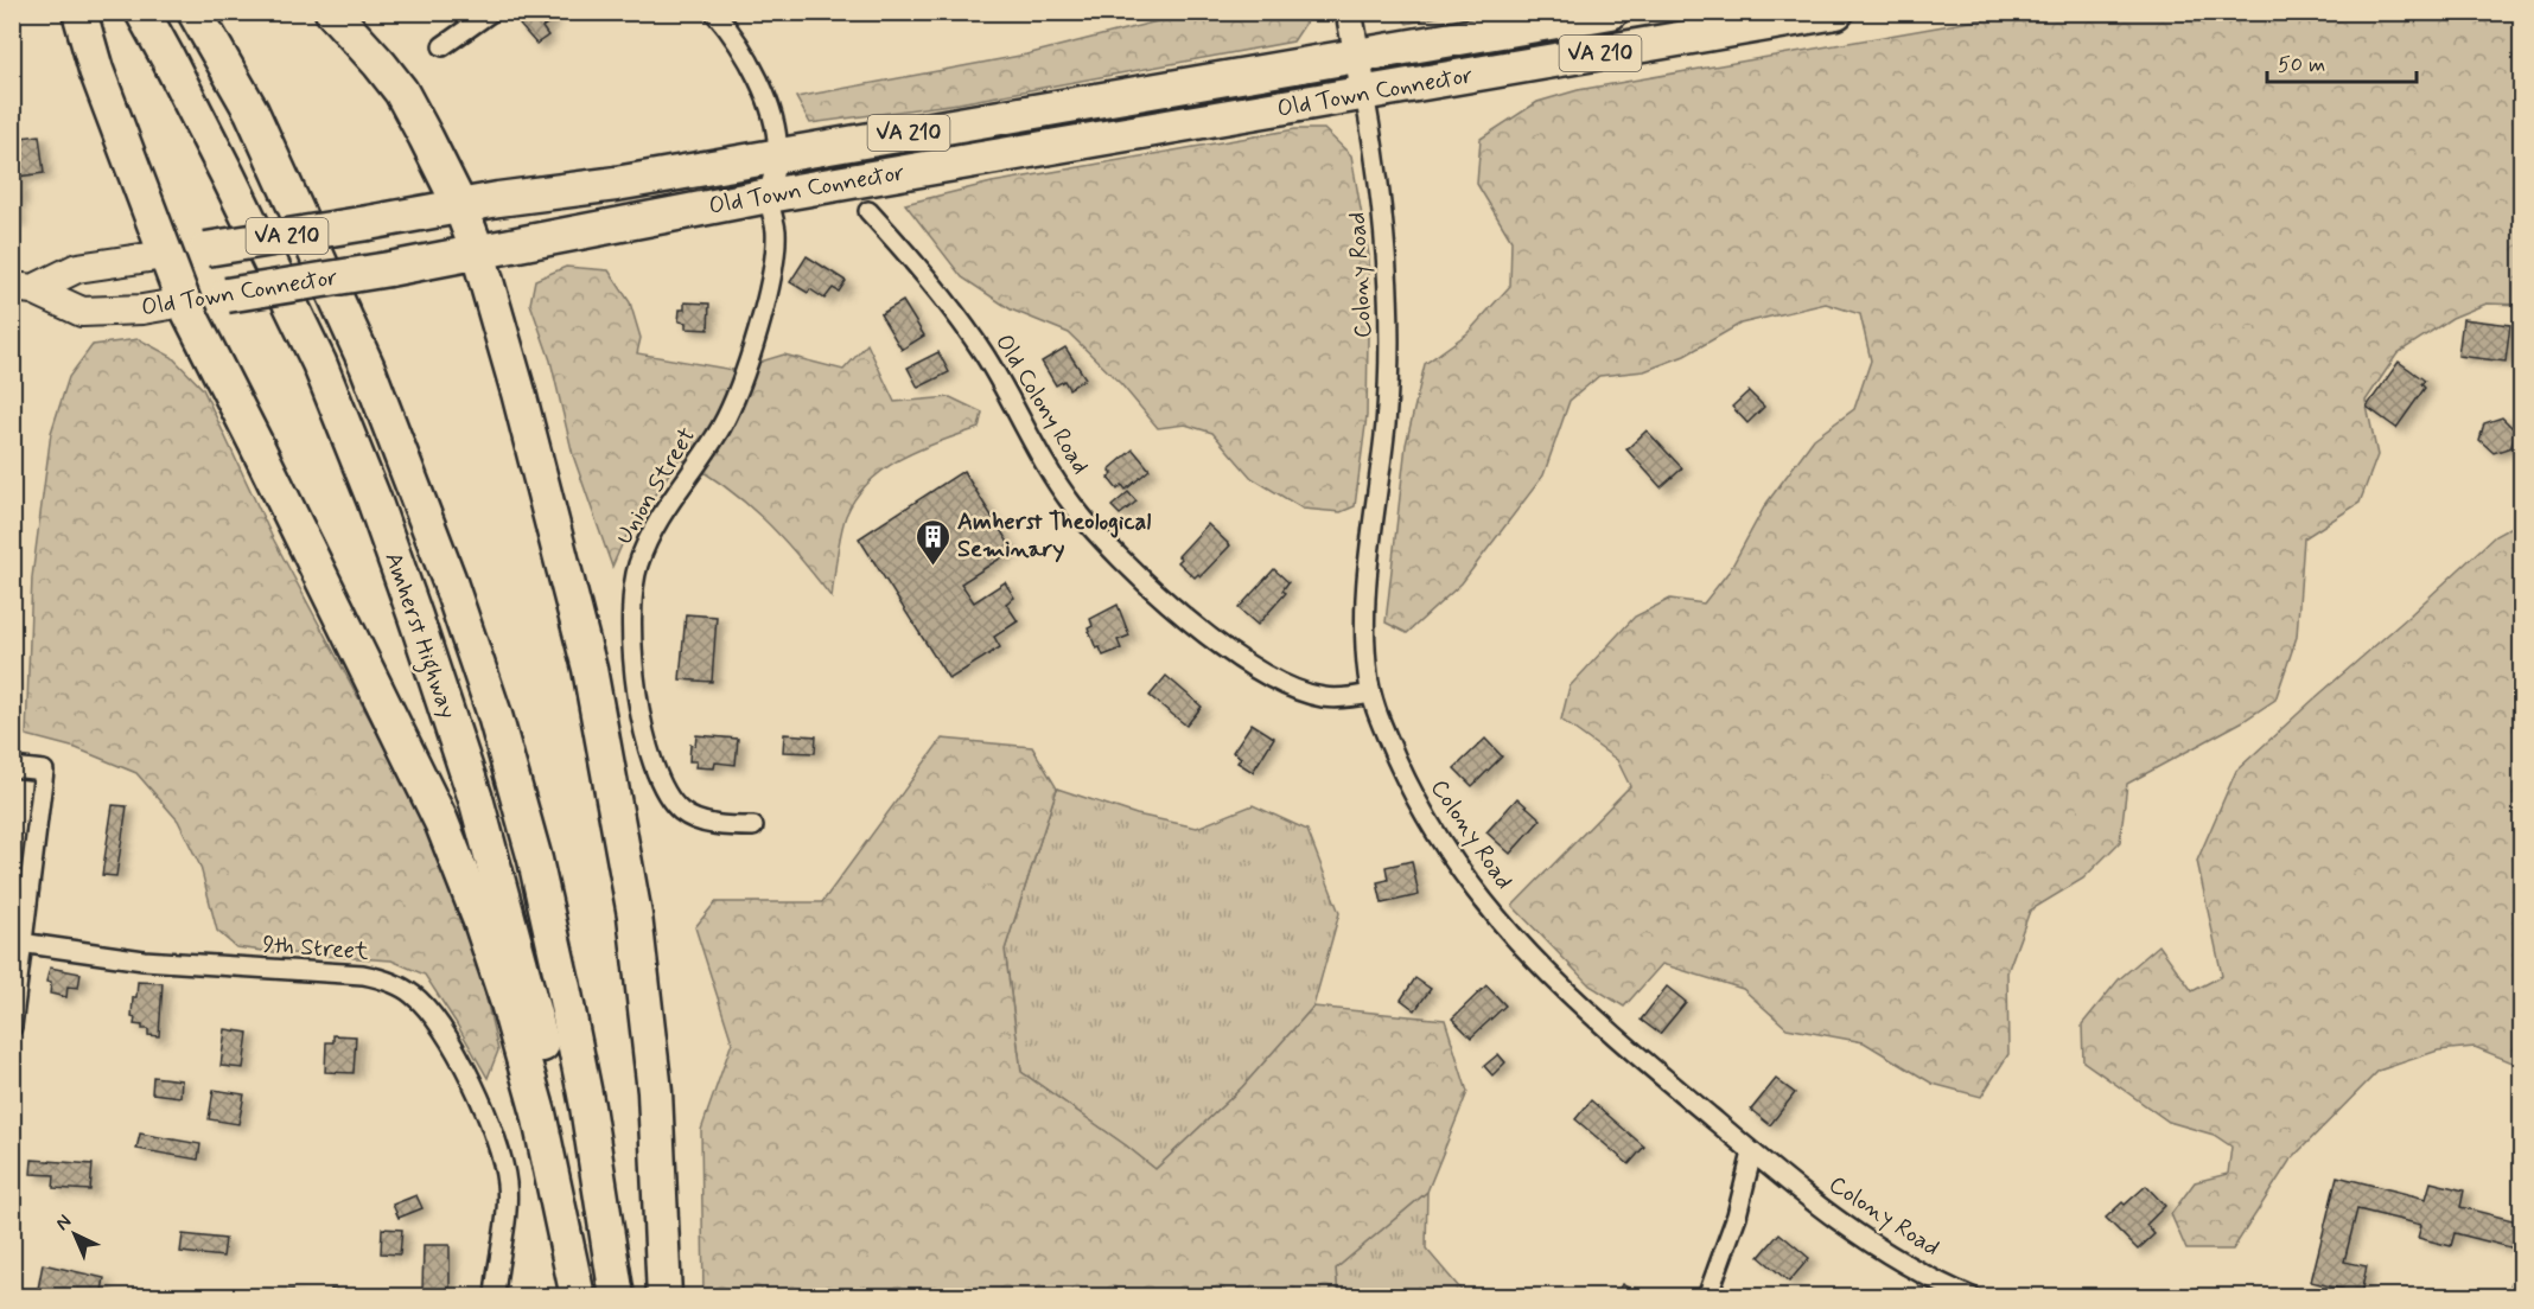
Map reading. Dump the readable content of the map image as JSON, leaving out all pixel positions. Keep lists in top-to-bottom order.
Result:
{
  "streets": {
    "highway": ["VA 210", "Old Town Connector", "Amherst Highway"],
    "street": [
      "Colony Road",
      "Old Colony Road",
      "Union Street",
      "9th Street"
    ]
  },
  "crossings": [
    ["Old Town Connector", "Colony Road"],
    ["Old Town Connector", "Union Street"],
    ["Colony Road", "Old Colony Road"]
  ],
  "places": {
    "building": ["Amherst Theological Seminary"]
  },
  "scale_bar": "50 m",
  "north": "top left"
}
